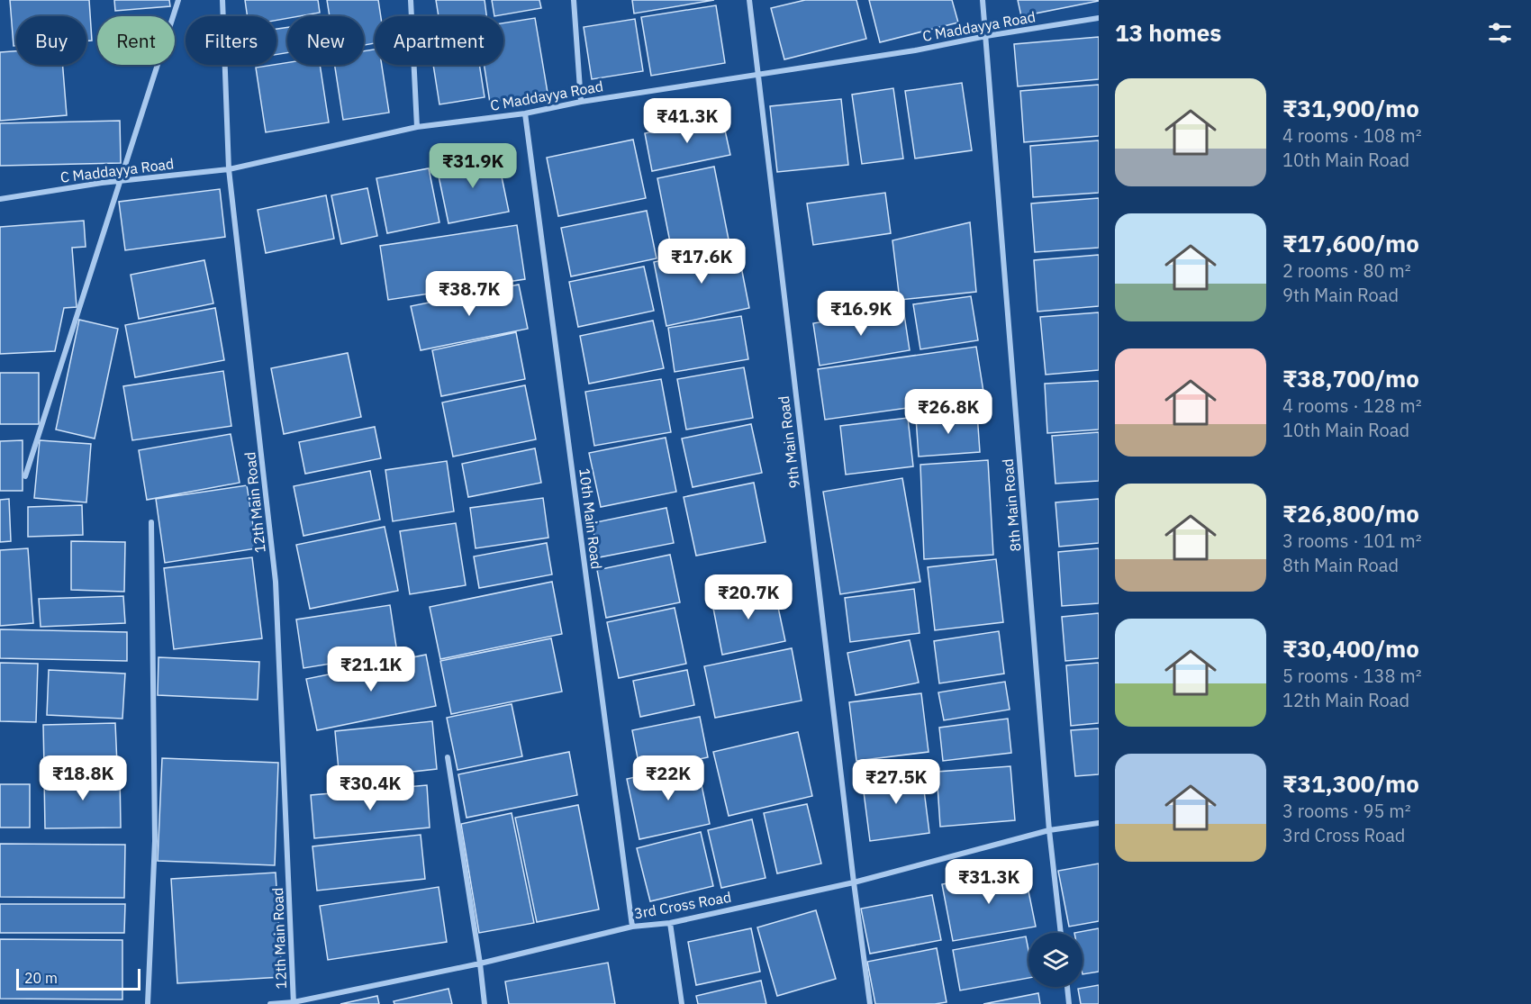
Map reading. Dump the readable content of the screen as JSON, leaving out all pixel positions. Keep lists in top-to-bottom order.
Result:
{
  "streets": {
    "street": [
      "C Maddayya Road",
      "9th Main Road",
      "12th Main Road",
      "8th Main Road",
      "10th Main Road",
      "3rd Cross Road"
    ]
  },
  "crossings": [
    ["C Maddayya Road", "9th Main Road"],
    ["C Maddayya Road", "12th Main Road"],
    ["C Maddayya Road", "8th Main Road"],
    ["C Maddayya Road", "10th Main Road"],
    ["9th Main Road", "3rd Cross Road"],
    ["12th Main Road", "3rd Cross Road"],
    ["8th Main Road", "3rd Cross Road"],
    ["10th Main Road", "3rd Cross Road"]
  ],
  "scale_bar": "20 m",
  "page": {
    "heading": "13 homes",
    "chip": [
      "Buy",
      "Rent",
      "Filters",
      "New",
      "Apartment"
    ],
    "list": [
      {
        "name": "₹31,900/mo",
        "note": "4 rooms · 108 m² · 10th Main Road"
      },
      {
        "name": "₹17,600/mo",
        "note": "2 rooms · 80 m² · 9th Main Road"
      },
      {
        "name": "₹38,700/mo",
        "note": "4 rooms · 128 m² · 10th Main Road"
      },
      {
        "name": "₹26,800/mo",
        "note": "3 rooms · 101 m² · 8th Main Road"
      },
      {
        "name": "₹30,400/mo",
        "note": "5 rooms · 138 m² · 12th Main Road"
      },
      {
        "name": "₹31,300/mo",
        "note": "3 rooms · 95 m² · 3rd Cross Road"
      }
    ],
    "price": [
      "₹41.3K",
      "₹31.9K",
      "₹17.6K",
      "₹38.7K",
      "₹16.9K",
      "₹26.8K",
      "₹20.7K",
      "₹21.1K",
      "₹18.8K",
      "₹22K",
      "₹27.5K",
      "₹30.4K",
      "₹31.3K"
    ],
    "scale": "20 m"
  }
}
